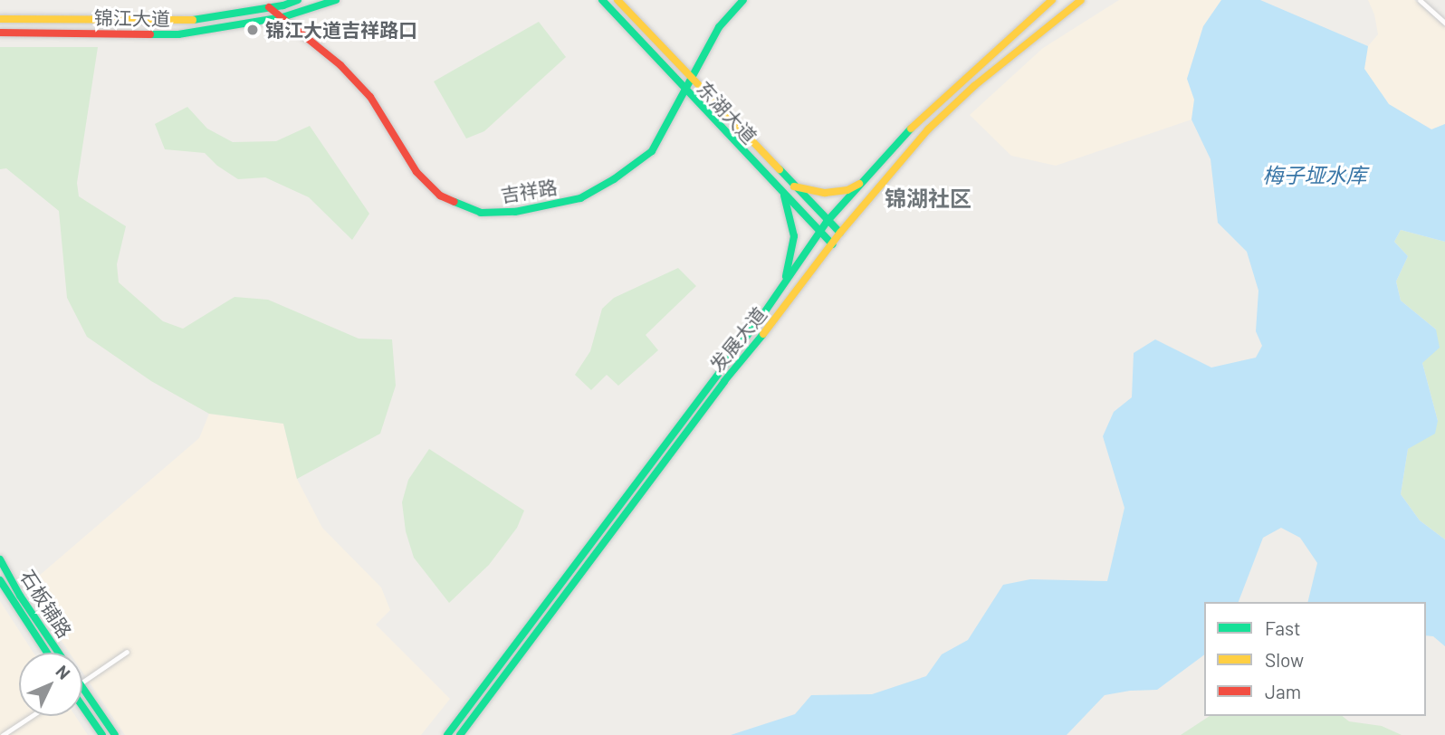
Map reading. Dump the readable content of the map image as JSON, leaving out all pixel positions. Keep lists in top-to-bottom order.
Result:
{
  "streets": {
    "main road": [
      "锦江大道",
      "东湖大道",
      "吉祥路",
      "发展大道",
      "石板铺路"
    ]
  },
  "crossings": [
    ["锦江大道", "吉祥路"],
    ["东湖大道", "吉祥路"],
    ["东湖大道", "发展大道"]
  ],
  "districts": ["锦湖社区"],
  "water": ["梅子垭水库"],
  "places": ["锦江大道吉祥路口"],
  "legend": ["Fast", "Slow", "Jam"],
  "north": "top right"
}
